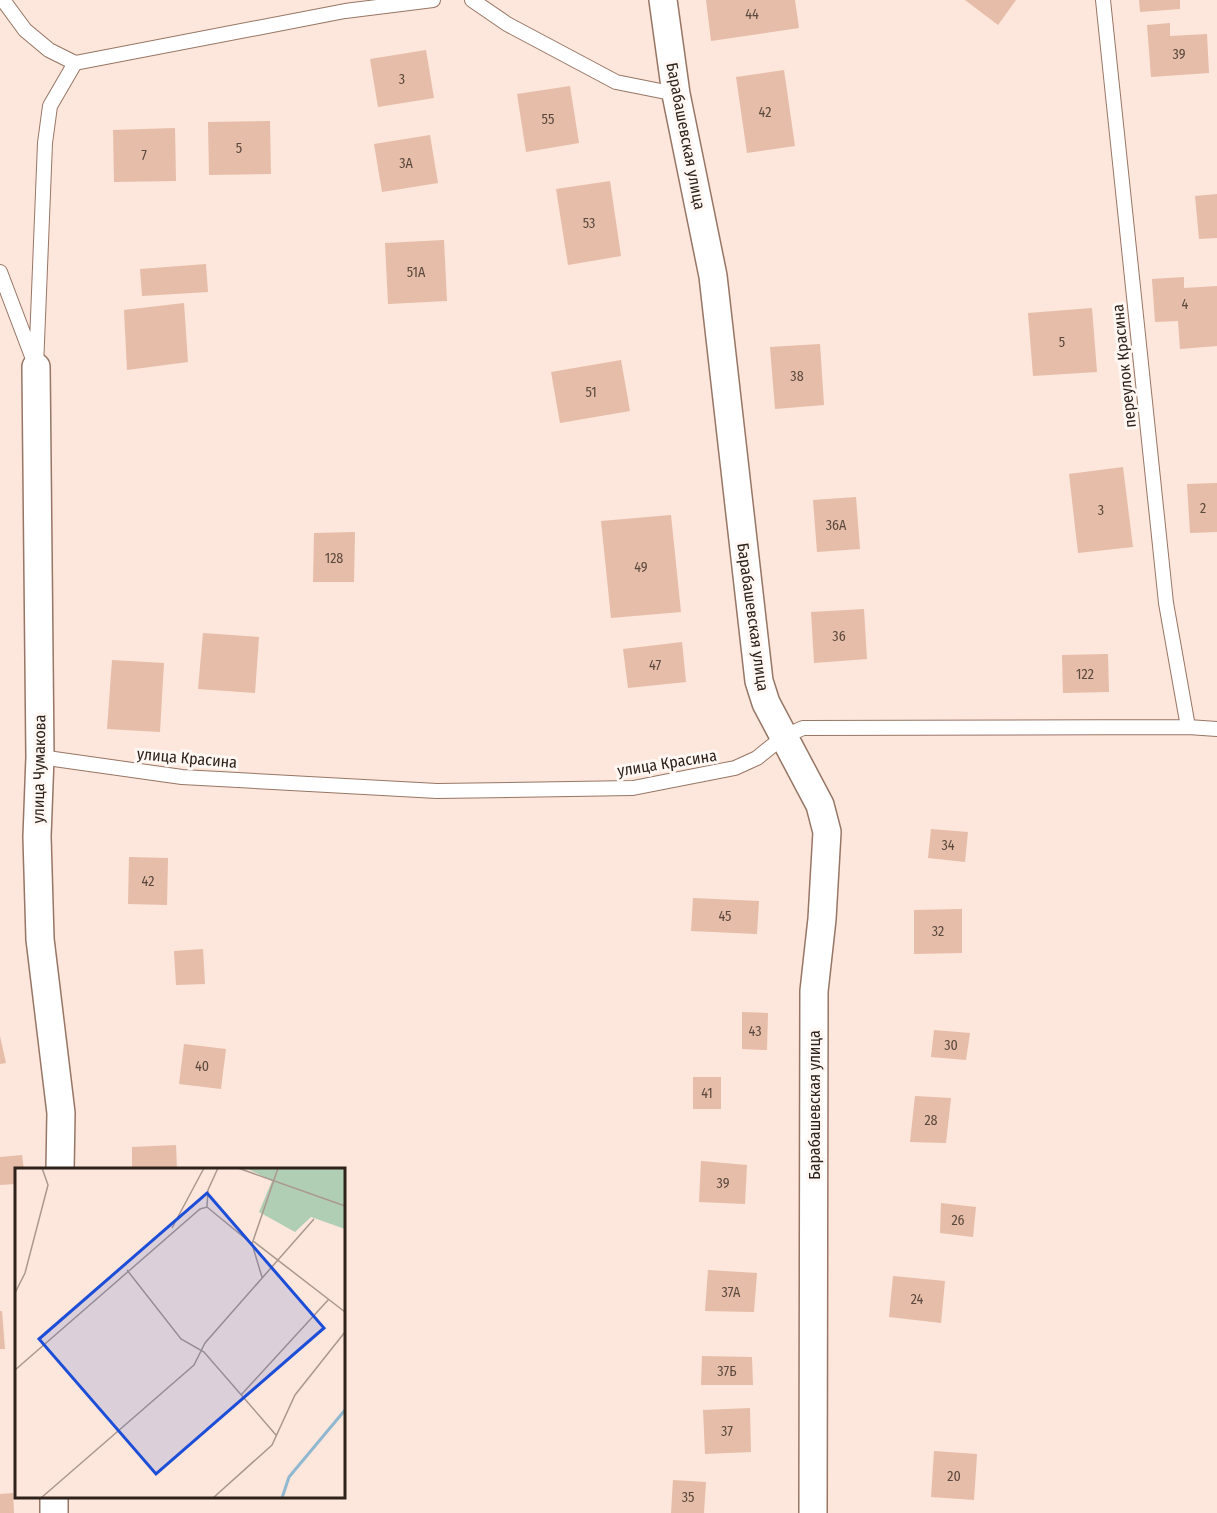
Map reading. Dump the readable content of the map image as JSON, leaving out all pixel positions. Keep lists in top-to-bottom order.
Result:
{
  "streets": {
    "street": ["Барабашевская улица", "улица Чумакова"],
    "lane": ["переулок Красина", "улица Красина"]
  },
  "crossings": [
    ["Барабашевская улица", "улица Красина"],
    ["переулок Красина", "улица Красина"],
    ["улица Красина", "улица Чумакова"]
  ],
  "house_numbers": [
    "44",
    "39",
    "3",
    "42",
    "55",
    "5",
    "7",
    "3А",
    "53",
    "51А",
    "4",
    "5",
    "38",
    "51",
    "2",
    "3",
    "36А",
    "128",
    "49",
    "36",
    "47",
    "122",
    "34",
    "42",
    "45",
    "32",
    "43",
    "30",
    "40",
    "41",
    "28",
    "39",
    "26",
    "37А",
    "24",
    "37Б",
    "37",
    "20",
    "35"
  ]
}
